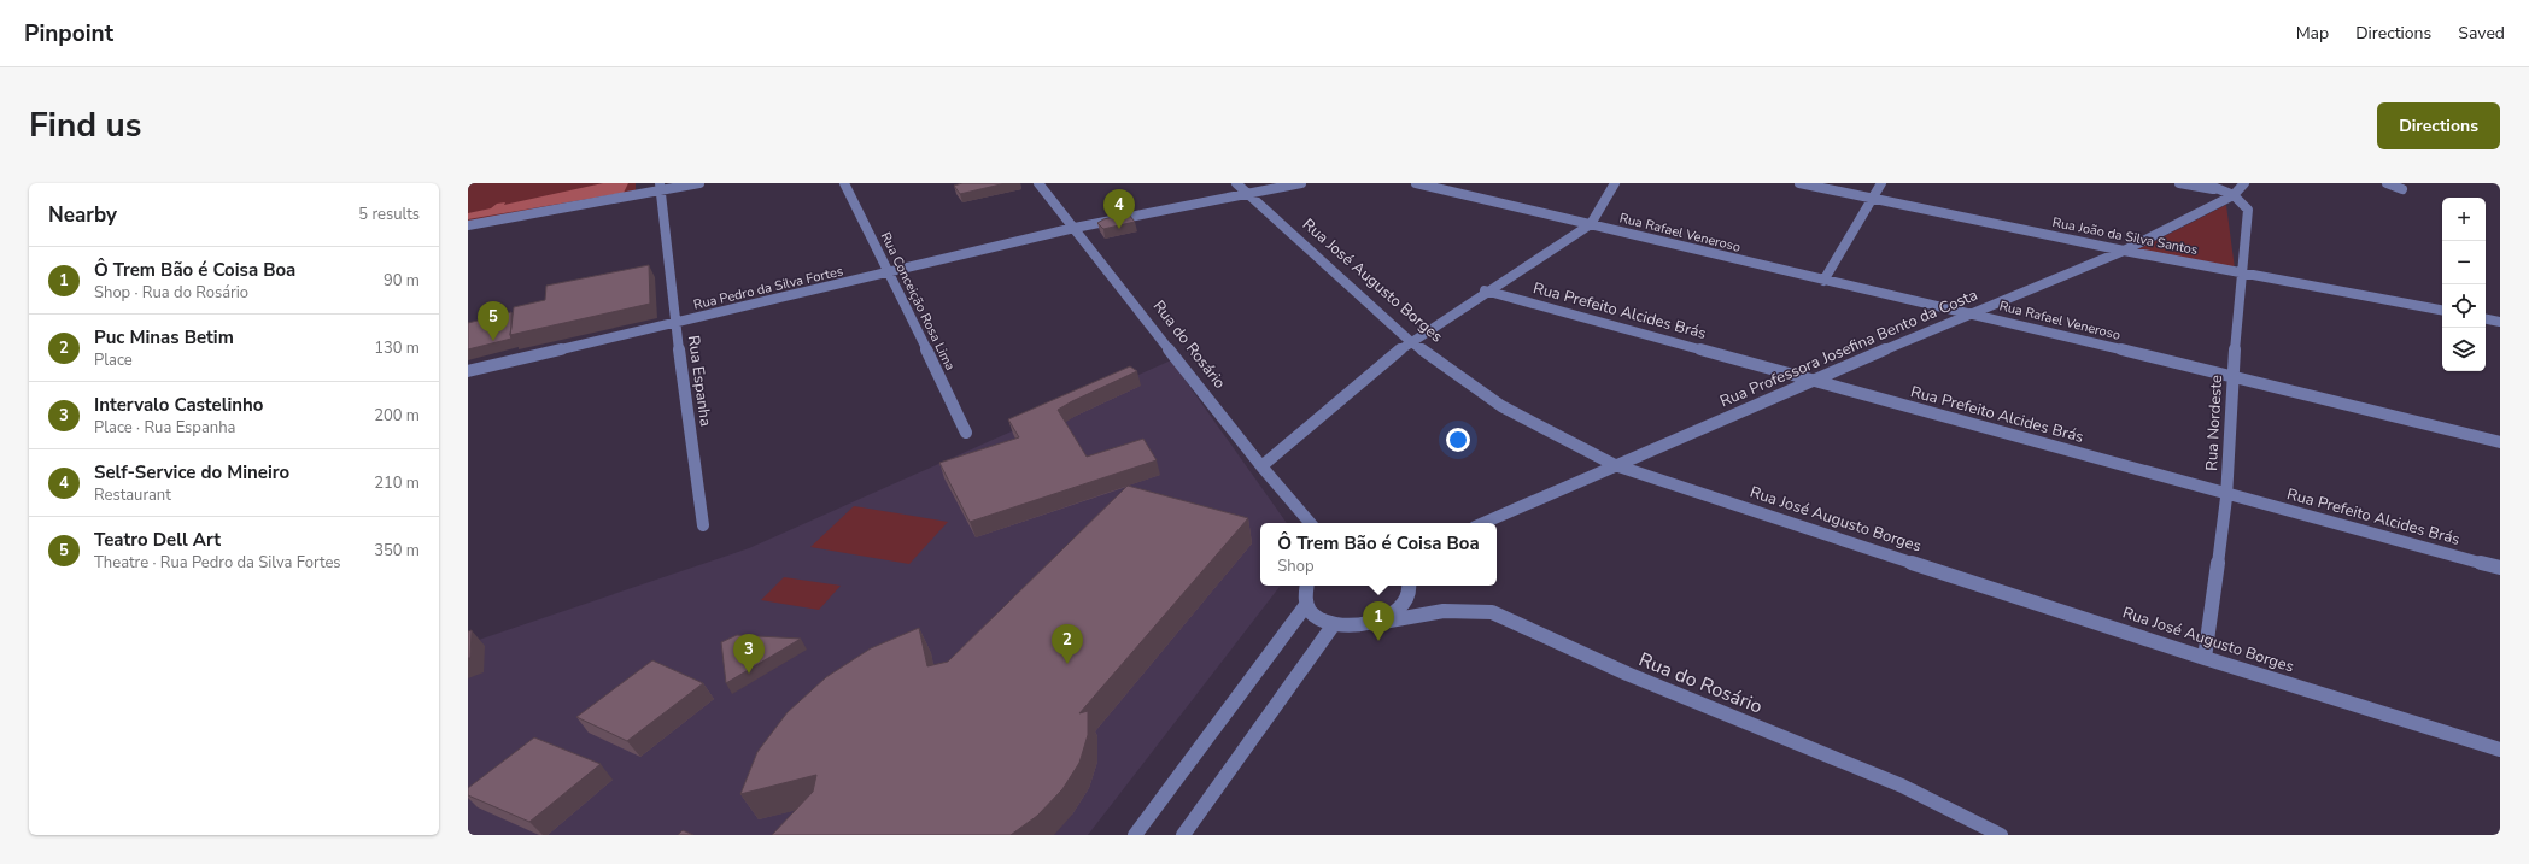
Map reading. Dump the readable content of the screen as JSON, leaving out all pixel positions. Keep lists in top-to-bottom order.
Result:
{
  "streets": {
    "street": [
      "Rua Rafael Veneroso",
      "Rua João da Silva Santos",
      "Rua José Augusto Borges",
      "Rua Pedro da Silva Fortes",
      "Rua Conceição Rosa Lima",
      "Rua Prefeito Alcides Brás",
      "Rua do Rosário",
      "Rua Professora Josefina Bento da Costa",
      "Rua Espanha",
      "Rua Nordeste"
    ]
  },
  "crossings": [
    ["Rua Rafael Veneroso", "Rua Professora Josefina Bento da Costa"],
    ["Rua Rafael Veneroso", "Rua Nordeste"],
    ["Rua João da Silva Santos", "Rua Professora Josefina Bento da Costa"],
    ["Rua João da Silva Santos", "Rua Nordeste"],
    ["Rua José Augusto Borges", "Rua Pedro da Silva Fortes"],
    ["Rua José Augusto Borges", "Rua Professora Josefina Bento da Costa"],
    ["Rua José Augusto Borges", "Rua Nordeste"],
    ["Rua Pedro da Silva Fortes", "Rua Conceição Rosa Lima"],
    ["Rua Pedro da Silva Fortes", "Rua do Rosário"],
    ["Rua Pedro da Silva Fortes", "Rua Espanha"],
    ["Rua Prefeito Alcides Brás", "Rua Professora Josefina Bento da Costa"],
    ["Rua Prefeito Alcides Brás", "Rua Nordeste"],
    ["Rua Professora Josefina Bento da Costa", "Rua Nordeste"]
  ],
  "page": {
    "header": "Pinpoint",
    "nav": ["Map", "Directions", "Saved"],
    "title": "Find us",
    "buttons": "Directions",
    "heading": ["Nearby", "5 results"],
    "pins": [
      "4",
      "5",
      "1",
      "2",
      "3"
    ],
    "map_buttons": ["+", "−"],
    "list": [
      {
        "mark": "1",
        "name": "Ô Trem Bão é Coisa Boa",
        "note": "Shop · Rua do Rosário",
        "value": "90 m"
      },
      {
        "mark": "2",
        "name": "Puc Minas Betim",
        "note": "Place",
        "value": "130 m"
      },
      {
        "mark": "3",
        "name": "Intervalo Castelinho",
        "note": "Place · Rua Espanha",
        "value": "200 m"
      },
      {
        "mark": "4",
        "name": "Self-Service do Mineiro",
        "note": "Restaurant",
        "value": "210 m"
      },
      {
        "mark": "5",
        "name": "Teatro Dell Art",
        "note": "Theatre · Rua Pedro da Silva Fortes",
        "value": "350 m"
      }
    ],
    "popup": ["Ô Trem Bão é Coisa Boa", "Shop"]
  }
}
